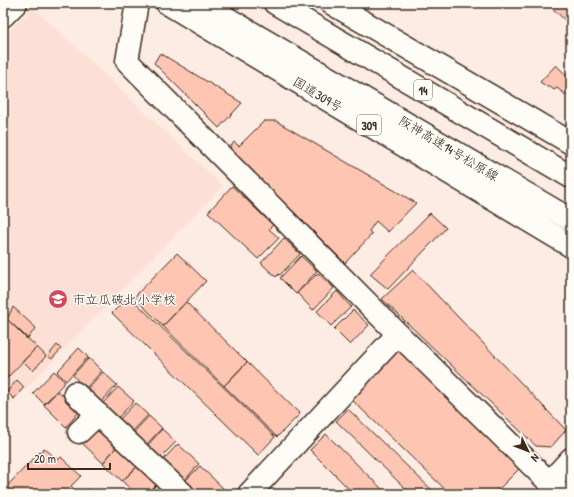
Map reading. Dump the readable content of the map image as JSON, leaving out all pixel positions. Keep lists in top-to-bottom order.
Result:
{
  "streets": {
    "main road": [
      "14",
      "国道309号",
      "309",
      "阪神高速14号松原線"
    ]
  },
  "places": {
    "school or university": ["市立瓜破北小学校"]
  },
  "scale_bar": "20 m",
  "north": "bottom right"
}
